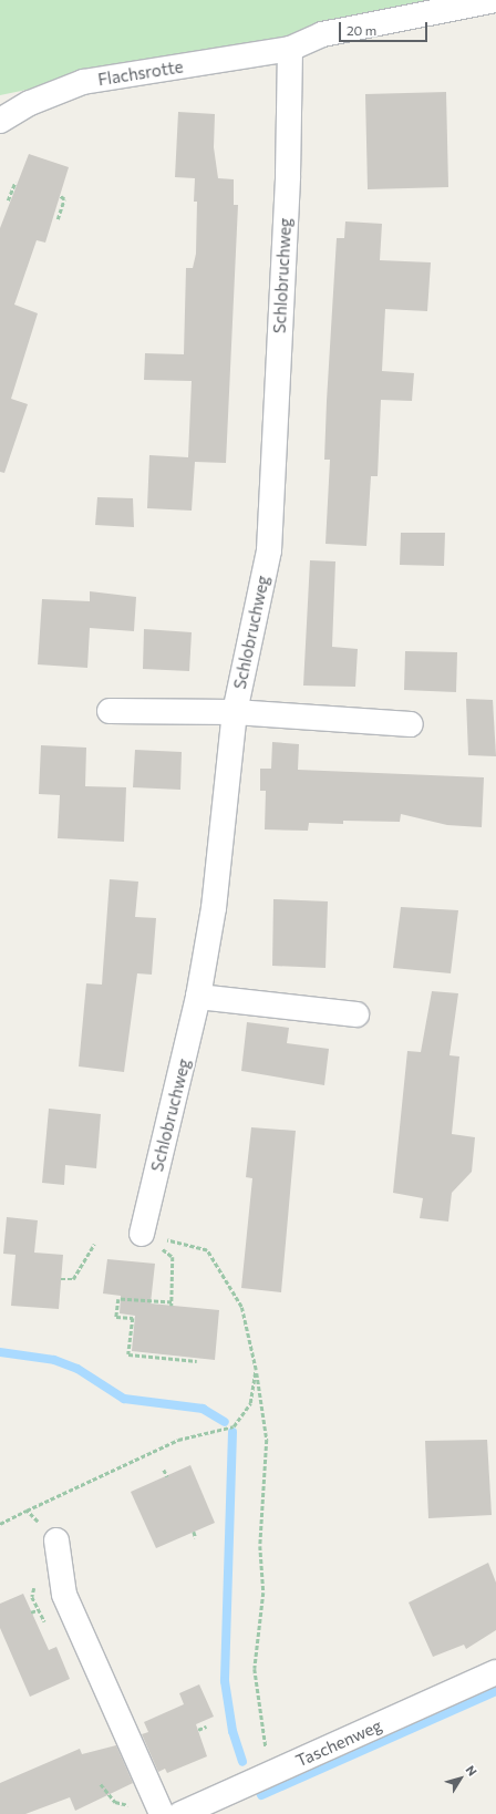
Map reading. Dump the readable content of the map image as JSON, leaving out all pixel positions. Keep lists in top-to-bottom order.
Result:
{
  "streets": {
    "street": ["Flachsrotte", "Schlobruchweg", "Taschenweg"]
  },
  "crossings": [
    ["Flachsrotte", "Schlobruchweg"]
  ],
  "scale_bar": "20 m",
  "north": "top right"
}
